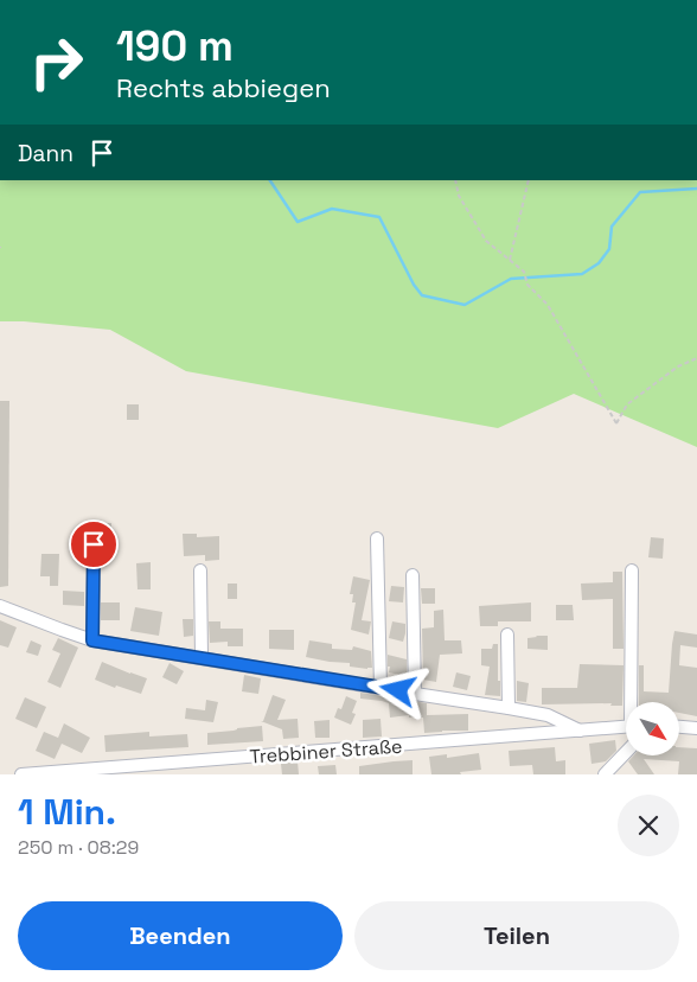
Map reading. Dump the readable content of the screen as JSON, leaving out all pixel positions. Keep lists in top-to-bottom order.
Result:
{
  "streets": {
    "street": ["Trebbiner Straße"]
  },
  "north": "bottom right",
  "page": {
    "turn": ["190 m", "Rechts abbiegen"],
    "then": "Dann",
    "heading": ["1 Min.", "250 m · 08:29"],
    "buttons": ["Beenden", "Teilen"]
  }
}
